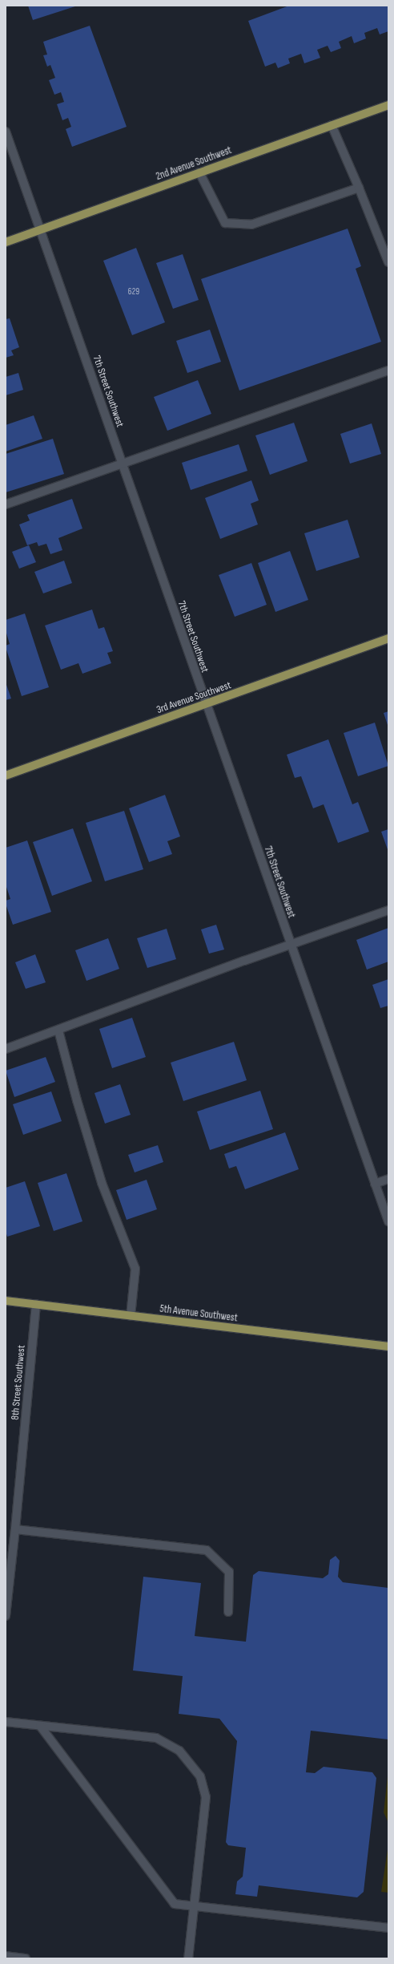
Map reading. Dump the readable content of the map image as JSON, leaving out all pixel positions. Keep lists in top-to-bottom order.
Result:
{
  "streets": {
    "main road": ["2nd Avenue Southwest", "3rd Avenue Southwest", "5th Avenue Southwest"],
    "street": ["7th Street Southwest", "8th Street Southwest"]
  },
  "crossings": [
    ["2nd Avenue Southwest", "7th Street Southwest"],
    ["7th Street Southwest", "3rd Avenue Southwest"],
    ["5th Avenue Southwest", "8th Street Southwest"]
  ],
  "house_numbers": ["629"]
}
